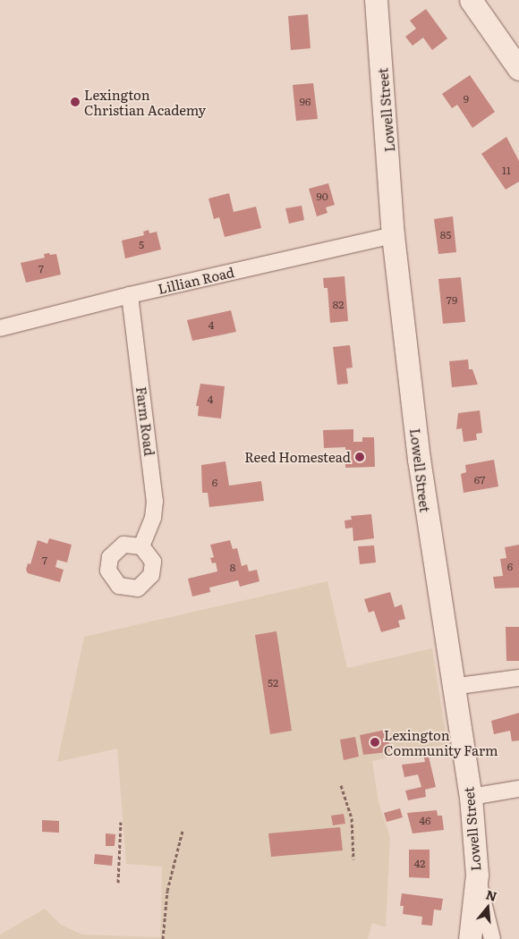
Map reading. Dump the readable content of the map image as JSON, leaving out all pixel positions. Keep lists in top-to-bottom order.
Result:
{
  "streets": {
    "main road": ["Lowell Street"],
    "street": ["Lillian Road", "Farm Road"]
  },
  "crossings": [
    ["Lowell Street", "Lillian Road"],
    ["Lillian Road", "Farm Road"]
  ],
  "places": ["Lexington Christian Academy", "Reed Homestead", "Lexington Community Farm"],
  "house_numbers": [
    "9",
    "96",
    "11",
    "90",
    "85",
    "5",
    "7",
    "79",
    "82",
    "4",
    "4",
    "67",
    "6",
    "7",
    "6",
    "8",
    "52",
    "46",
    "42"
  ],
  "north": "top"
}
